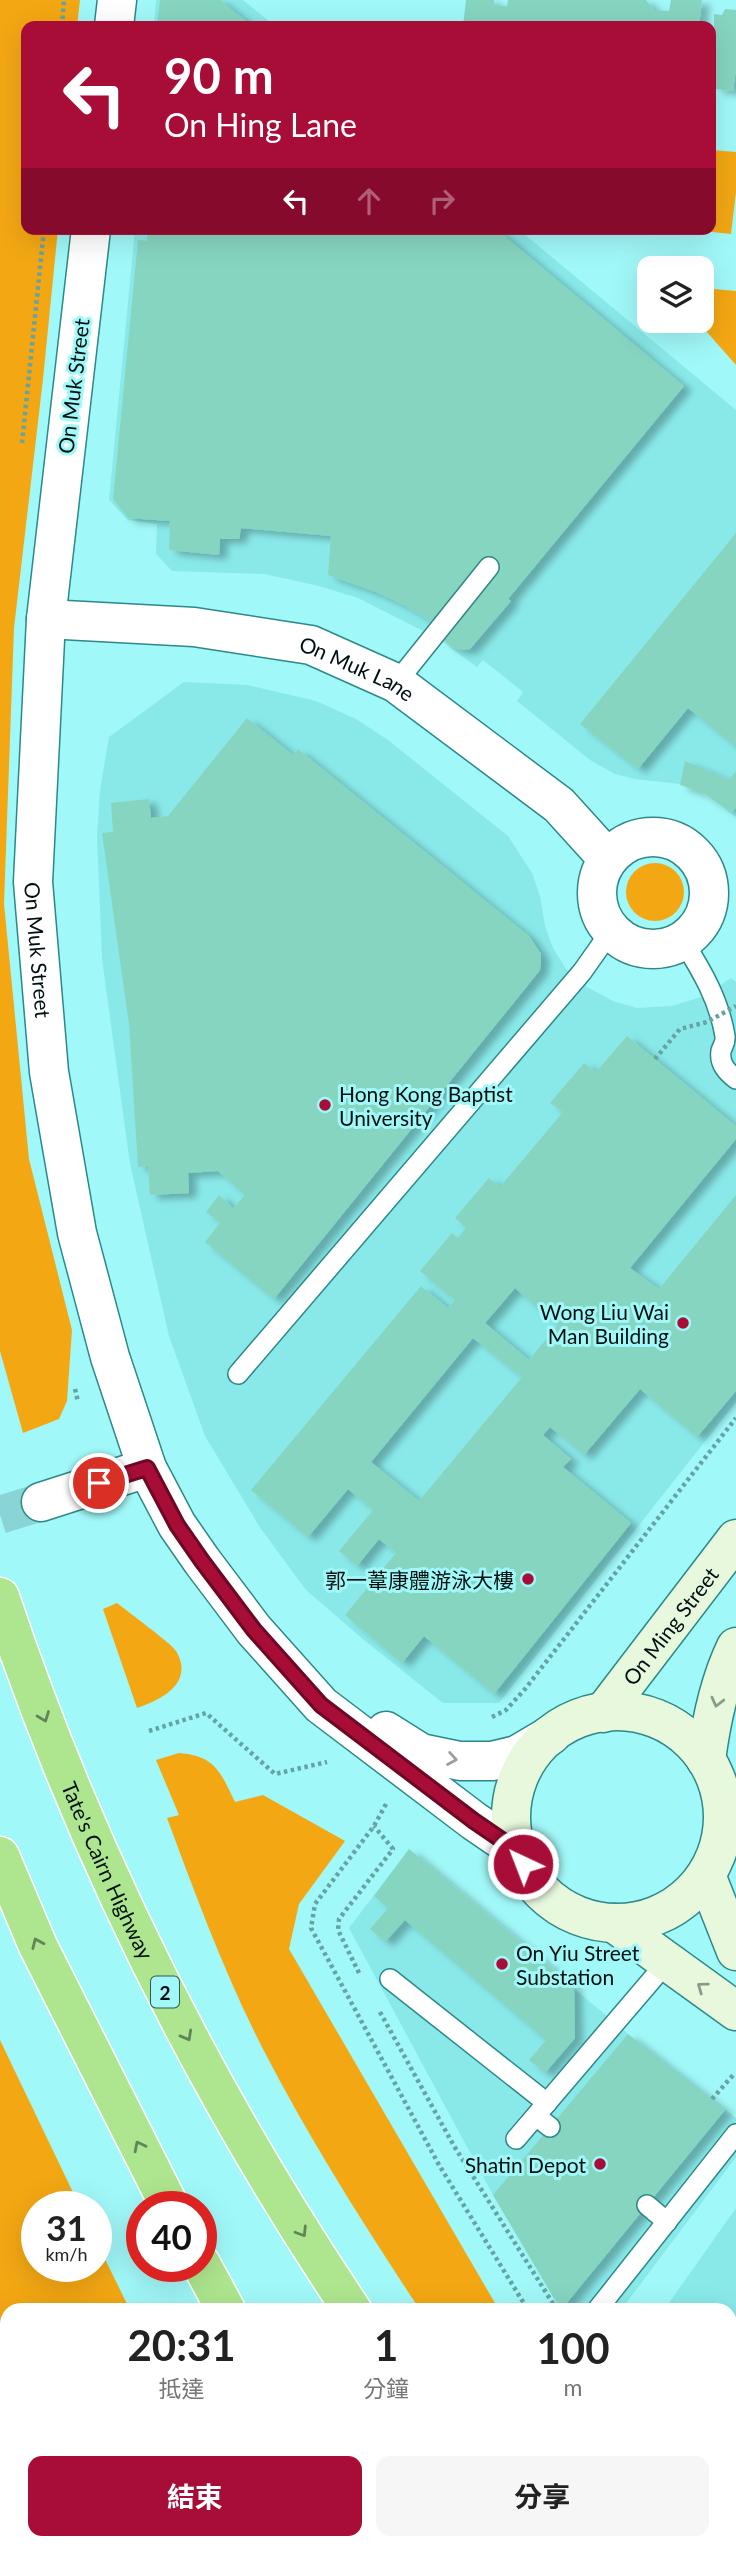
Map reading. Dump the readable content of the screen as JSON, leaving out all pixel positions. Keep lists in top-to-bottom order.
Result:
{
  "streets": {
    "highway": ["Tate's Cairn Highway", "2"],
    "street": ["On Muk Street", "On Muk Lane", "On Ming Street"]
  },
  "crossings": [
    ["On Muk Street", "On Muk Lane"],
    ["On Muk Street", "On Ming Street"]
  ],
  "places": [
    "Hong Kong Baptist University",
    "Wong Liu Wai Man Building",
    "郭一葦康體游泳大樓",
    "On Yiu Street Substation",
    "Shatin Depot"
  ],
  "page": {
    "turn": ["90 m", "On Hing Lane"],
    "speed": "31 km/h",
    "limit": "40",
    "eta": [
      "20:31",
      "抵達",
      "1",
      "分鐘",
      "100",
      "m"
    ],
    "buttons": ["結束", "分享"]
  }
}
